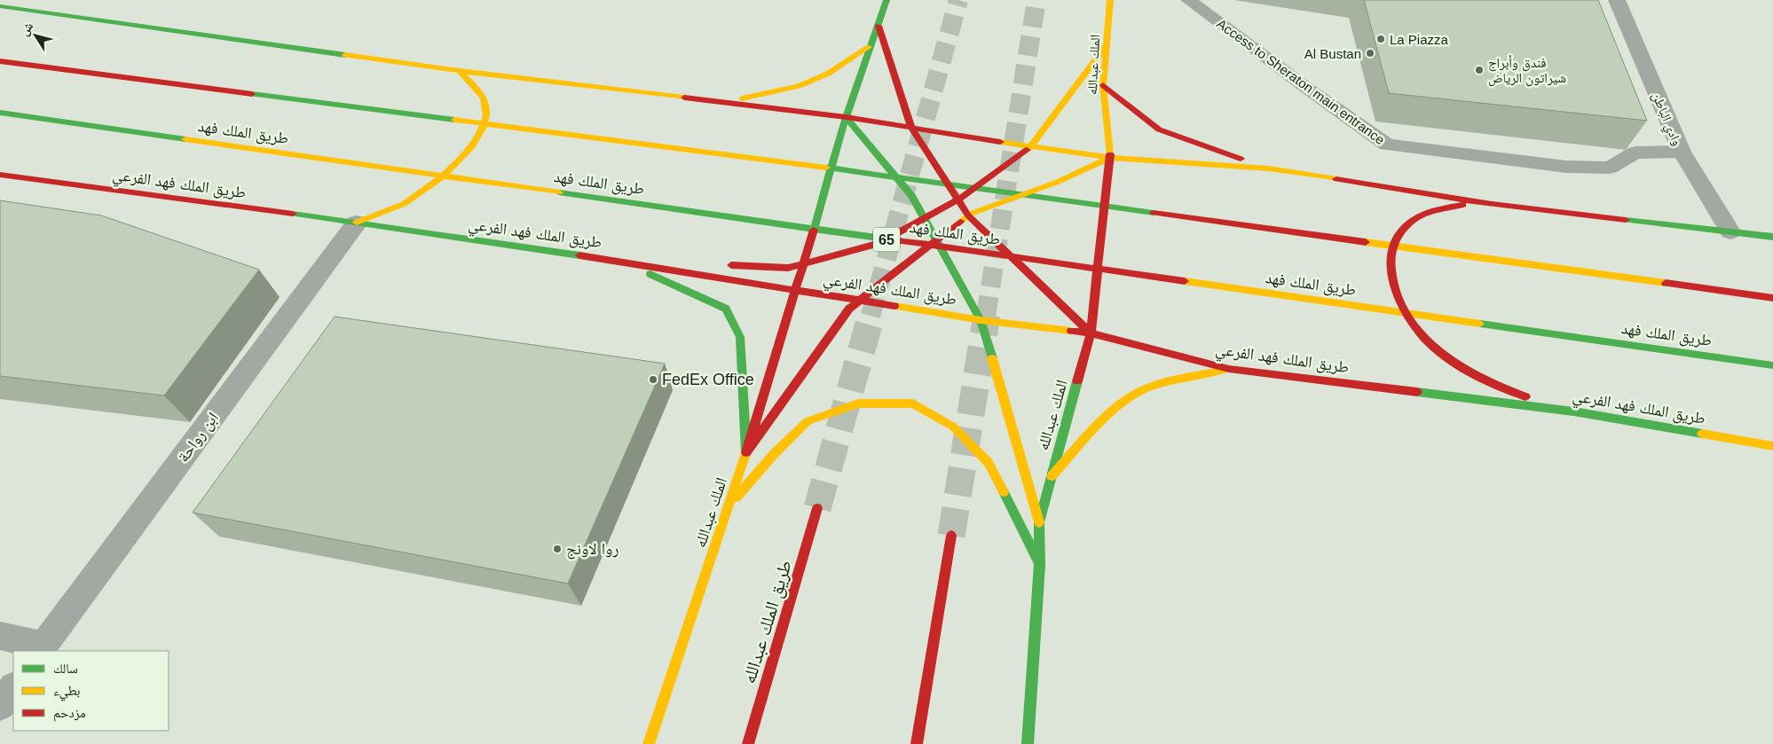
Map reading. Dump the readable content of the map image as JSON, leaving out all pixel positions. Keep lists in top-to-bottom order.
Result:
{
  "streets": {
    "main road": [
      "الملك عبدالله",
      "طريق الملك فهد",
      "طريق الملك فهد الفرعي",
      "65",
      "طريق الملك عبدالله"
    ],
    "street": ["وادي الباطن", "ابن رواحة"],
    "lane": ["Access to Sheraton main entrance"]
  },
  "crossings": [
    ["الملك عبدالله", "طريق الملك فهد الفرعي"],
    ["Access to Sheraton main entrance", "وادي الباطن"],
    ["طريق الملك فهد الفرعي", "ابن رواحة"]
  ],
  "places": [
    "La Piazza",
    "Al Bustan",
    "فندق وأبراج شيراتون الرياض",
    "FedEx Office",
    "روا لاونج"
  ],
  "legend": ["سالك", "بطيء", "مزدحم"],
  "north": "top left"
}
